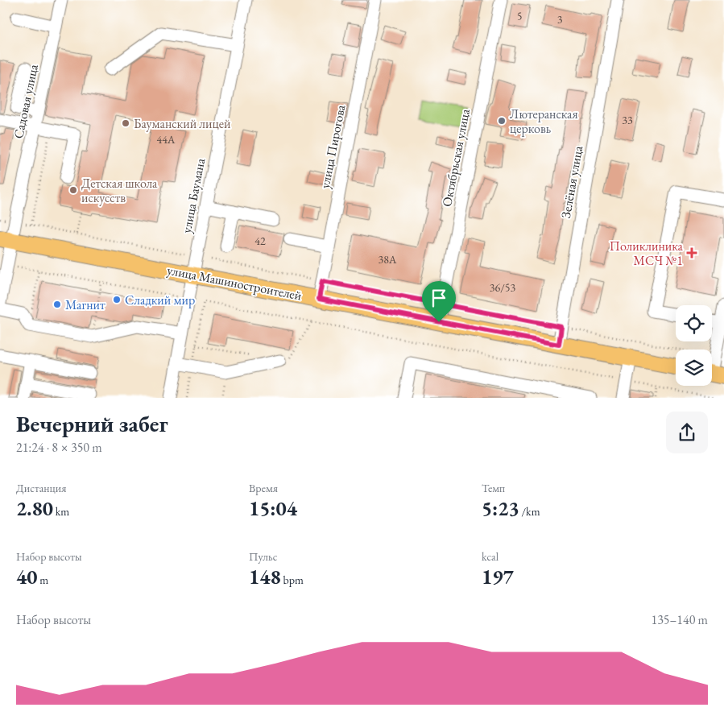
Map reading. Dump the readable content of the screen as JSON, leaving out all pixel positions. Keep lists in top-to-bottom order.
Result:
{
  "streets": {
    "main road": ["улица Машиностроителей"],
    "street": [
      "Садовая улица",
      "улица Пирогова",
      "Октябрьская улица",
      "Зелёная улица",
      "улица Баумана"
    ]
  },
  "crossings": [
    ["Садовая улица", "улица Машиностроителей"],
    ["улица Пирогова", "улица Машиностроителей"],
    ["Октябрьская улица", "улица Машиностроителей"],
    ["Зелёная улица", "улица Машиностроителей"],
    ["улица Баумана", "улица Машиностроителей"]
  ],
  "places": {
    "other": [
      "Лютеранская церковь",
      "Бауманский лицей",
      "Детская школа искусств",
      "Сладкий мир",
      "Магнит"
    ],
    "health": ["Поликлиника МСЧ №1"]
  },
  "house_numbers": [
    "5",
    "3",
    "33",
    "44А",
    "42",
    "38А",
    "36/53"
  ],
  "page": {
    "heading": ["Вечерний забег", "21:24 · 8 × 350 m"],
    "stats": [
      ["Дистанция", "2.80 km"],
      ["Время", "15:04"],
      ["Темп", "5:23 /km"],
      ["Набор высоты", "40 m"],
      ["Пульс", "148 bpm"],
      ["kcal", "197"]
    ],
    "chart": ["Набор высоты", "135–140 m"]
  }
}
